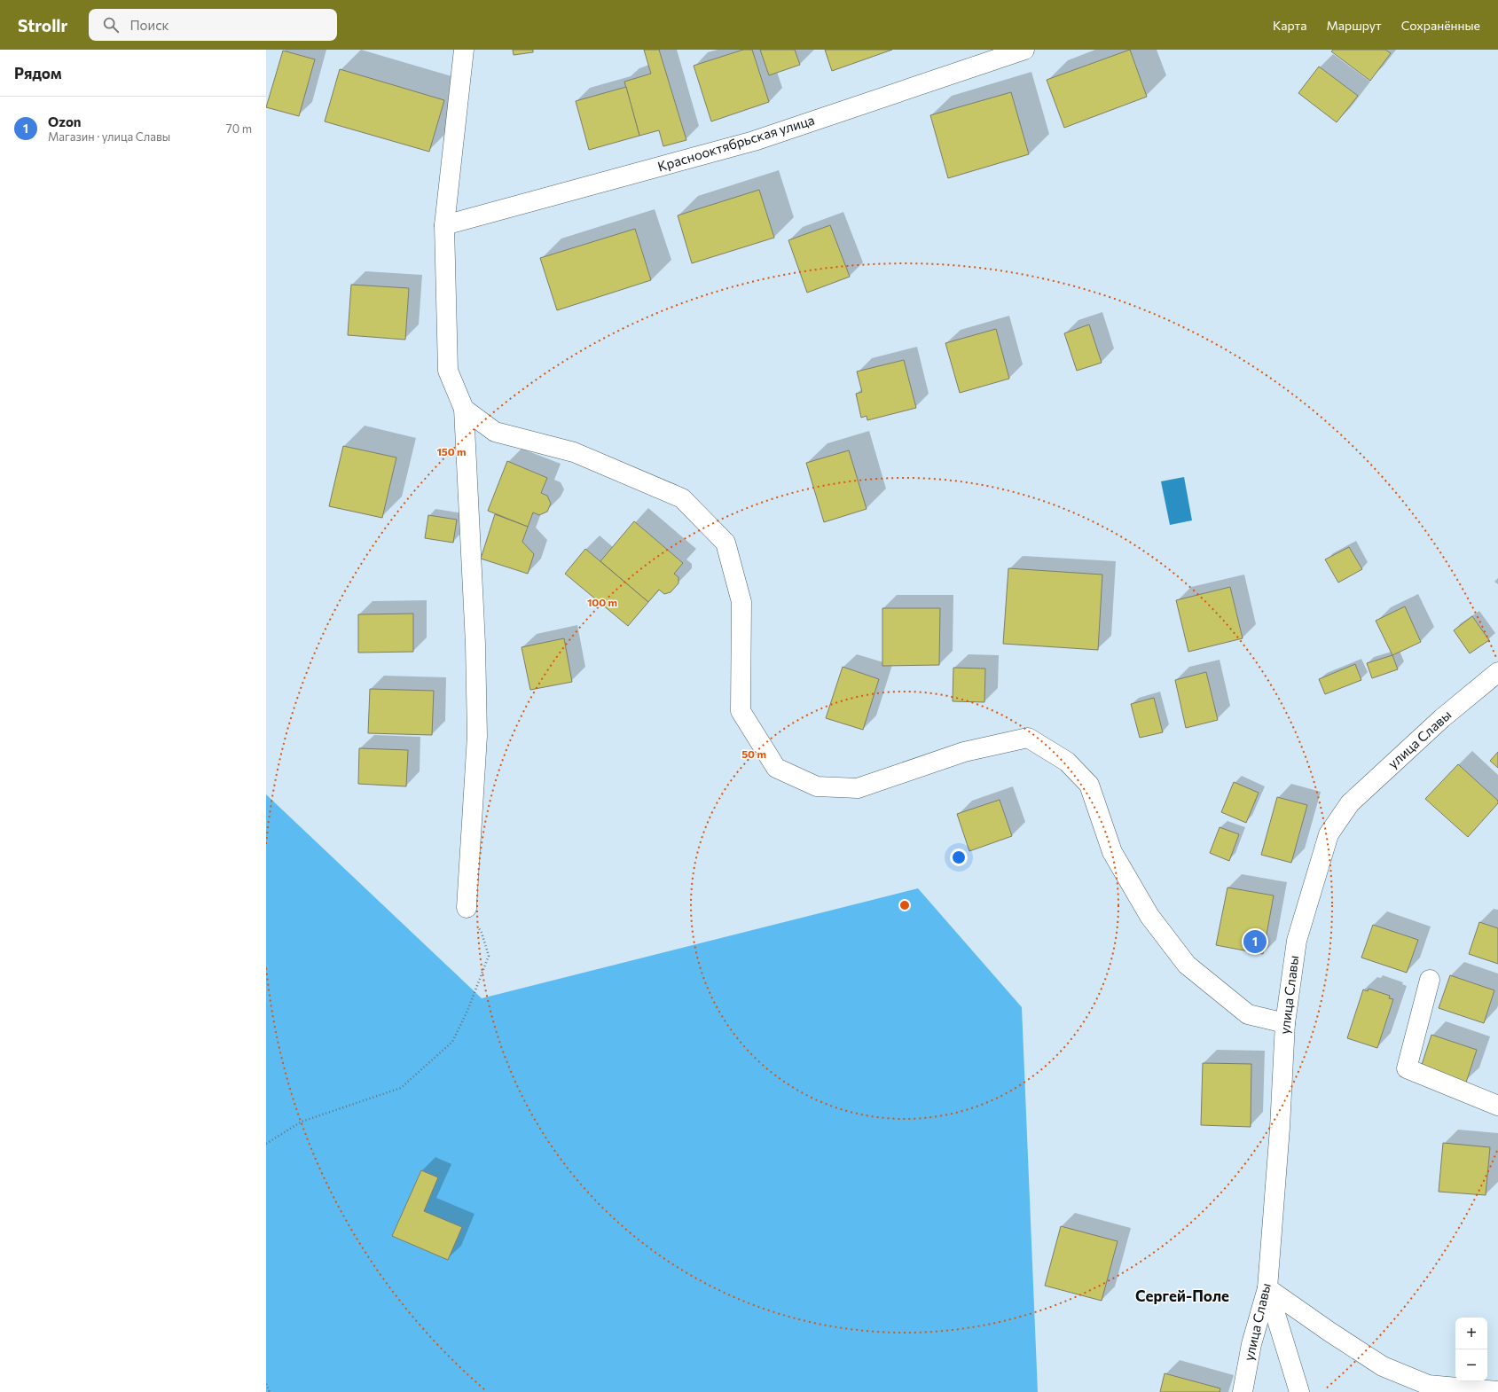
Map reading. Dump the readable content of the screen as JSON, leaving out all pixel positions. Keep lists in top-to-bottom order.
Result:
{
  "streets": {
    "street": ["Краснооктябрьская улица", "улица Славы"]
  },
  "districts": ["Сергей-Поле"],
  "page": {
    "header": "Strollr",
    "search": "Поиск",
    "nav": ["Карта", "Маршрут", "Сохранённые"],
    "heading": "Рядом",
    "list": [
      {
        "mark": "1",
        "name": "Ozon",
        "note": "Магазин · улица Славы",
        "value": "70 m"
      }
    ],
    "pins": "1",
    "map_buttons": ["+", "−"]
  },
  "rings": ["150 m", "100 m", "50 m"]
}
